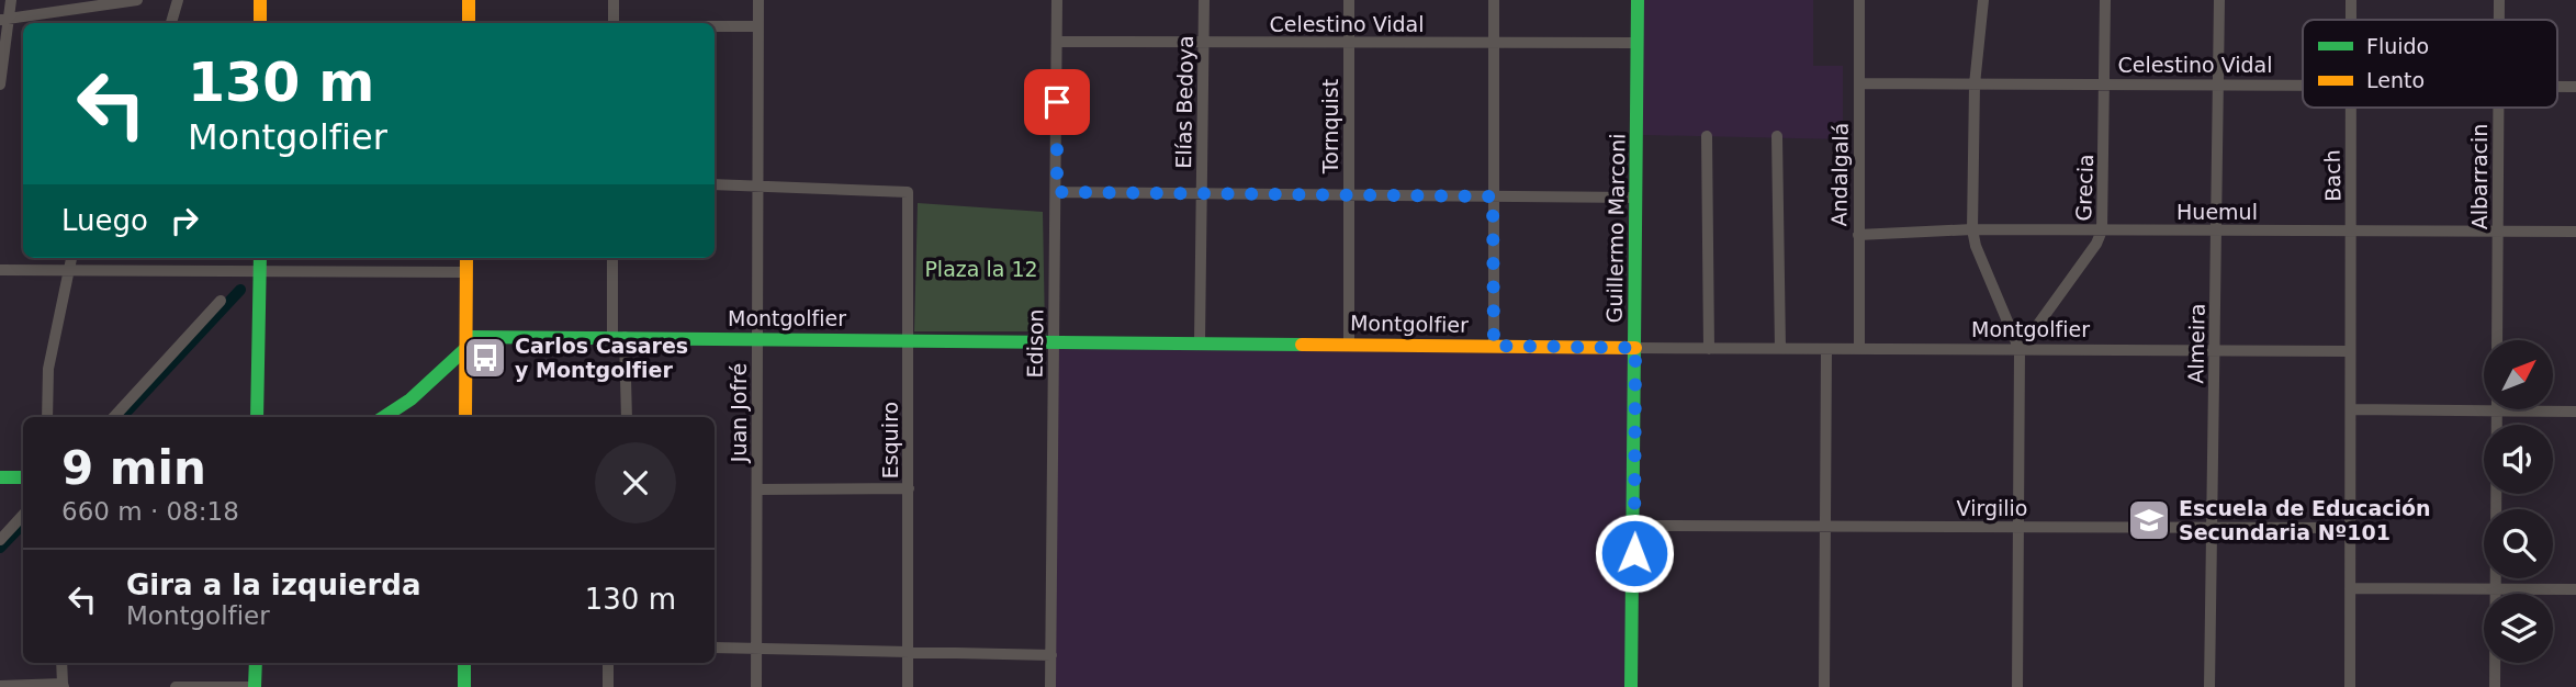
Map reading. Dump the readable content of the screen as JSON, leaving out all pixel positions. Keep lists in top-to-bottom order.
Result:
{
  "streets": {
    "street": [
      "Celestino Vidal",
      "Elías Bedoya",
      "Tornquist",
      "Andalgalá",
      "Bach",
      "Albarracin",
      "Grecia",
      "Huemul",
      "Guillermo Marconi",
      "Montgolfier",
      "Edison",
      "Almeira",
      "Juan Jofré",
      "Esquiro",
      "Virgilio"
    ]
  },
  "crossings": [
    ["Celestino Vidal", "Elías Bedoya"],
    ["Celestino Vidal", "Tornquist"],
    ["Celestino Vidal", "Andalgalá"],
    ["Celestino Vidal", "Grecia"],
    ["Celestino Vidal", "Guillermo Marconi"],
    ["Celestino Vidal", "Edison"],
    ["Celestino Vidal", "Almeira"],
    ["Elías Bedoya", "Montgolfier"],
    ["Tornquist", "Montgolfier"],
    ["Andalgalá", "Huemul"],
    ["Andalgalá", "Montgolfier"],
    ["Bach", "Huemul"],
    ["Bach", "Montgolfier"],
    ["Bach", "Virgilio"],
    ["Albarracin", "Huemul"],
    ["Grecia", "Huemul"],
    ["Grecia", "Montgolfier"],
    ["Huemul", "Almeira"],
    ["Guillermo Marconi", "Montgolfier"],
    ["Guillermo Marconi", "Virgilio"],
    ["Montgolfier", "Edison"],
    ["Montgolfier", "Almeira"],
    ["Montgolfier", "Juan Jofré"],
    ["Montgolfier", "Esquiro"],
    ["Almeira", "Virgilio"],
    ["Juan Jofré", "Esquiro"]
  ],
  "parks": ["Plaza la 12"],
  "places": {
    "bus stop": ["Carlos Casares y Montgolfier"],
    "school or university": ["Escuela de Educación Secundaria Nº101"]
  },
  "legend": ["Fluido", "Lento"],
  "north": "top right",
  "page": {
    "turn": ["130 m", "Montgolfier"],
    "then": "Luego",
    "heading": ["9 min", "660 m · 08:18"],
    "list": [
      {
        "name": "Gira a la izquierda",
        "note": "Montgolfier",
        "value": "130 m"
      }
    ]
  }
}
